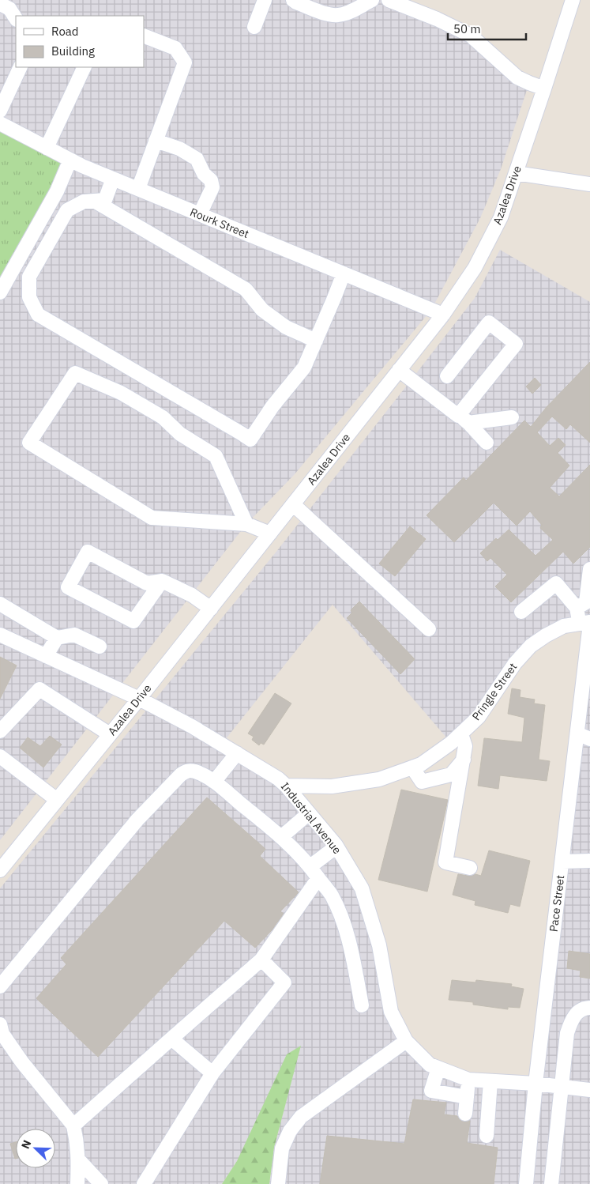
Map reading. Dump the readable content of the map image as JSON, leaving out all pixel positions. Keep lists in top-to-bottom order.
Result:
{
  "streets": {
    "street": [
      "Azalea Drive",
      "Rourk Street",
      "Pringle Street",
      "Industrial Avenue",
      "Pace Street"
    ]
  },
  "crossings": [
    ["Azalea Drive", "Rourk Street"],
    ["Azalea Drive", "Industrial Avenue"],
    ["Pringle Street", "Industrial Avenue"],
    ["Pringle Street", "Pace Street"],
    ["Industrial Avenue", "Pace Street"]
  ],
  "legend": ["Road", "Building"],
  "scale_bar": "50 m",
  "north": "top left"
}
